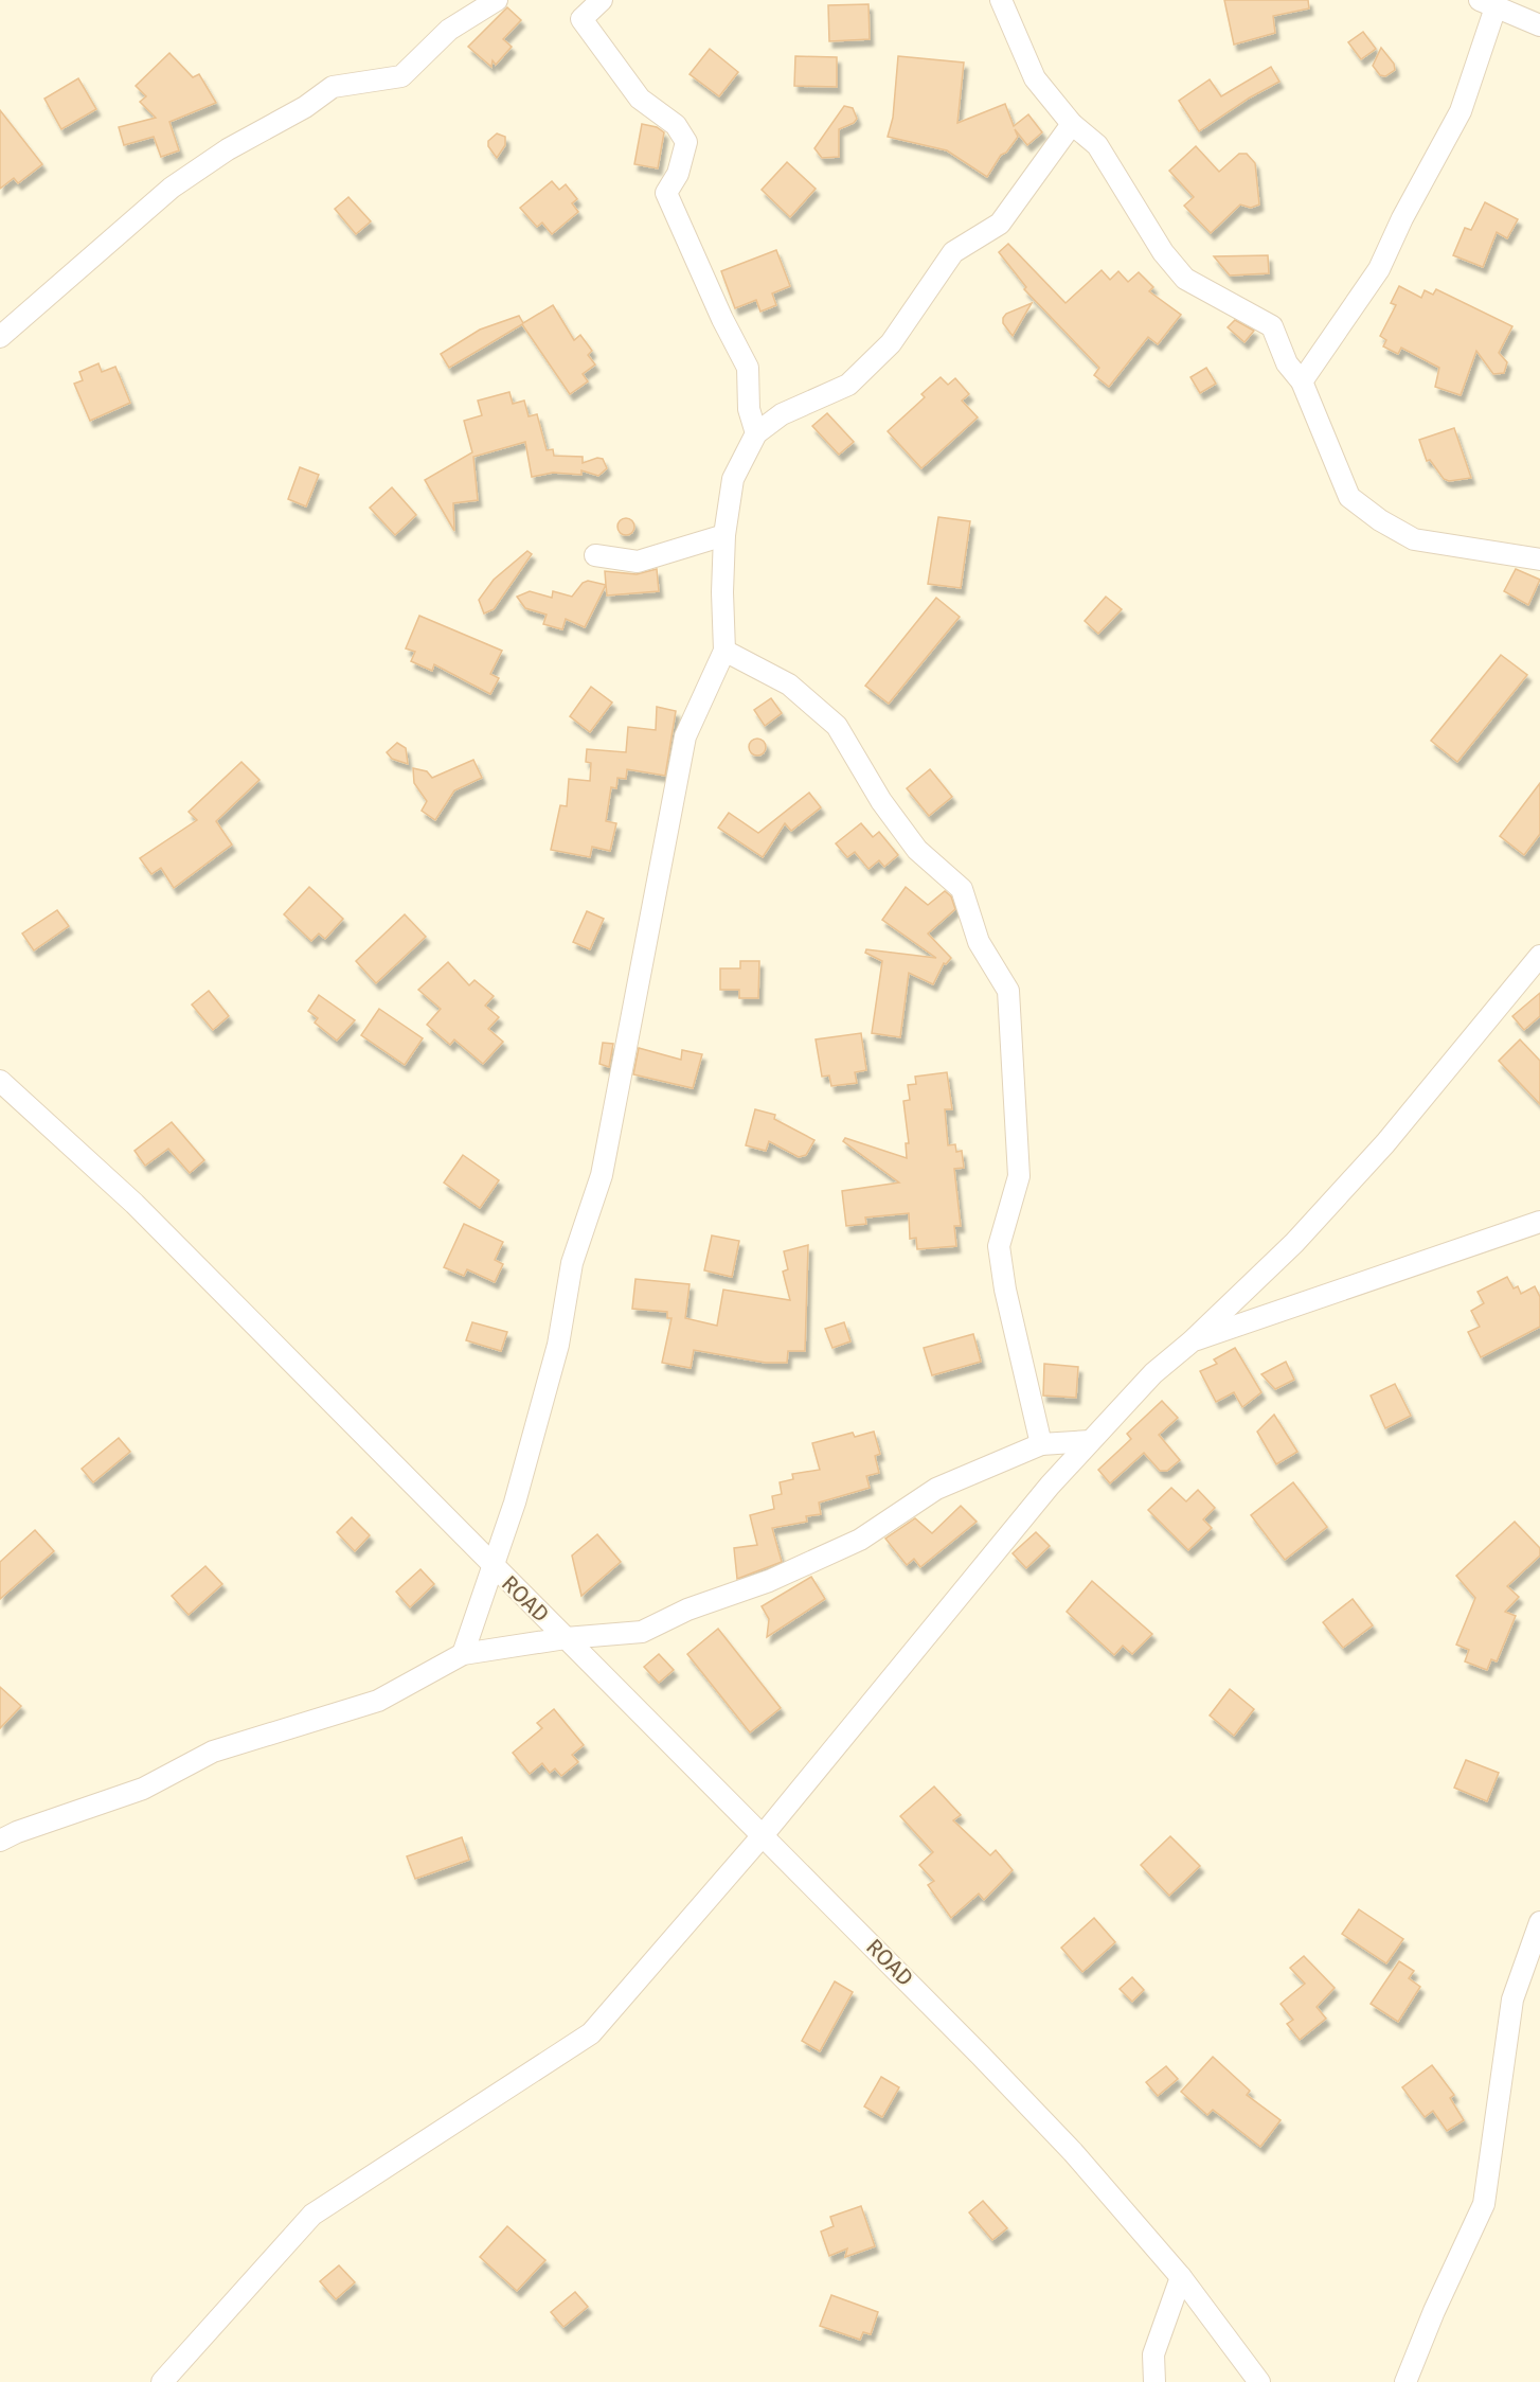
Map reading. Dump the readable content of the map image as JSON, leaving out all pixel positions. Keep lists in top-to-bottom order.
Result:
{
  "streets": {
    "street": ["ROAD"]
  }
}
